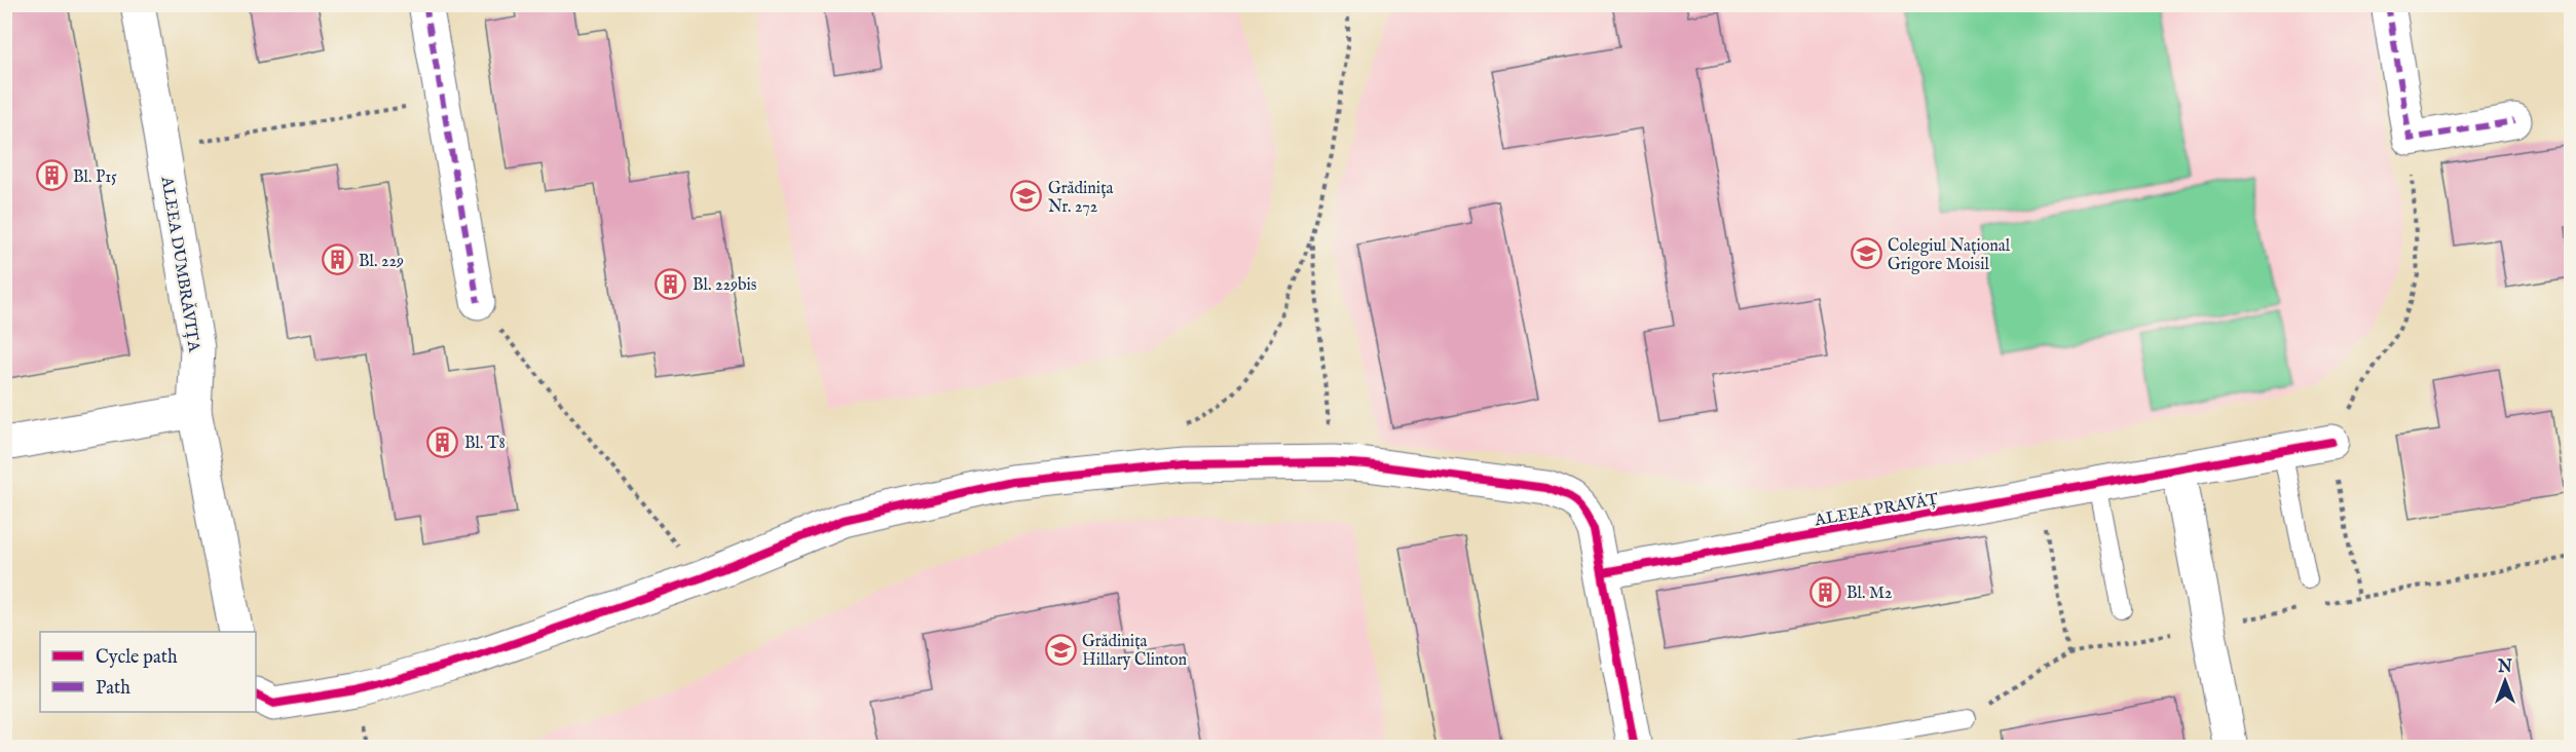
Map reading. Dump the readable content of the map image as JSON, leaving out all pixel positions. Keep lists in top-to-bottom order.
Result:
{
  "streets": {
    "street": ["ALEEA DUMBRĂVIȚA", "ALEEA PRAVĂȚ"]
  },
  "places": {
    "building": [
      "Bl. P15",
      "Bl. 229",
      "Bl. 229bis",
      "Bl. T8",
      "Bl. M2"
    ],
    "school or university": ["Grădinița Nr. 272", "Colegiul Național Grigore Moisil", "Grădinița Hillary Clinton"]
  },
  "legend": ["Cycle path", "Path"],
  "north": "top"
}
